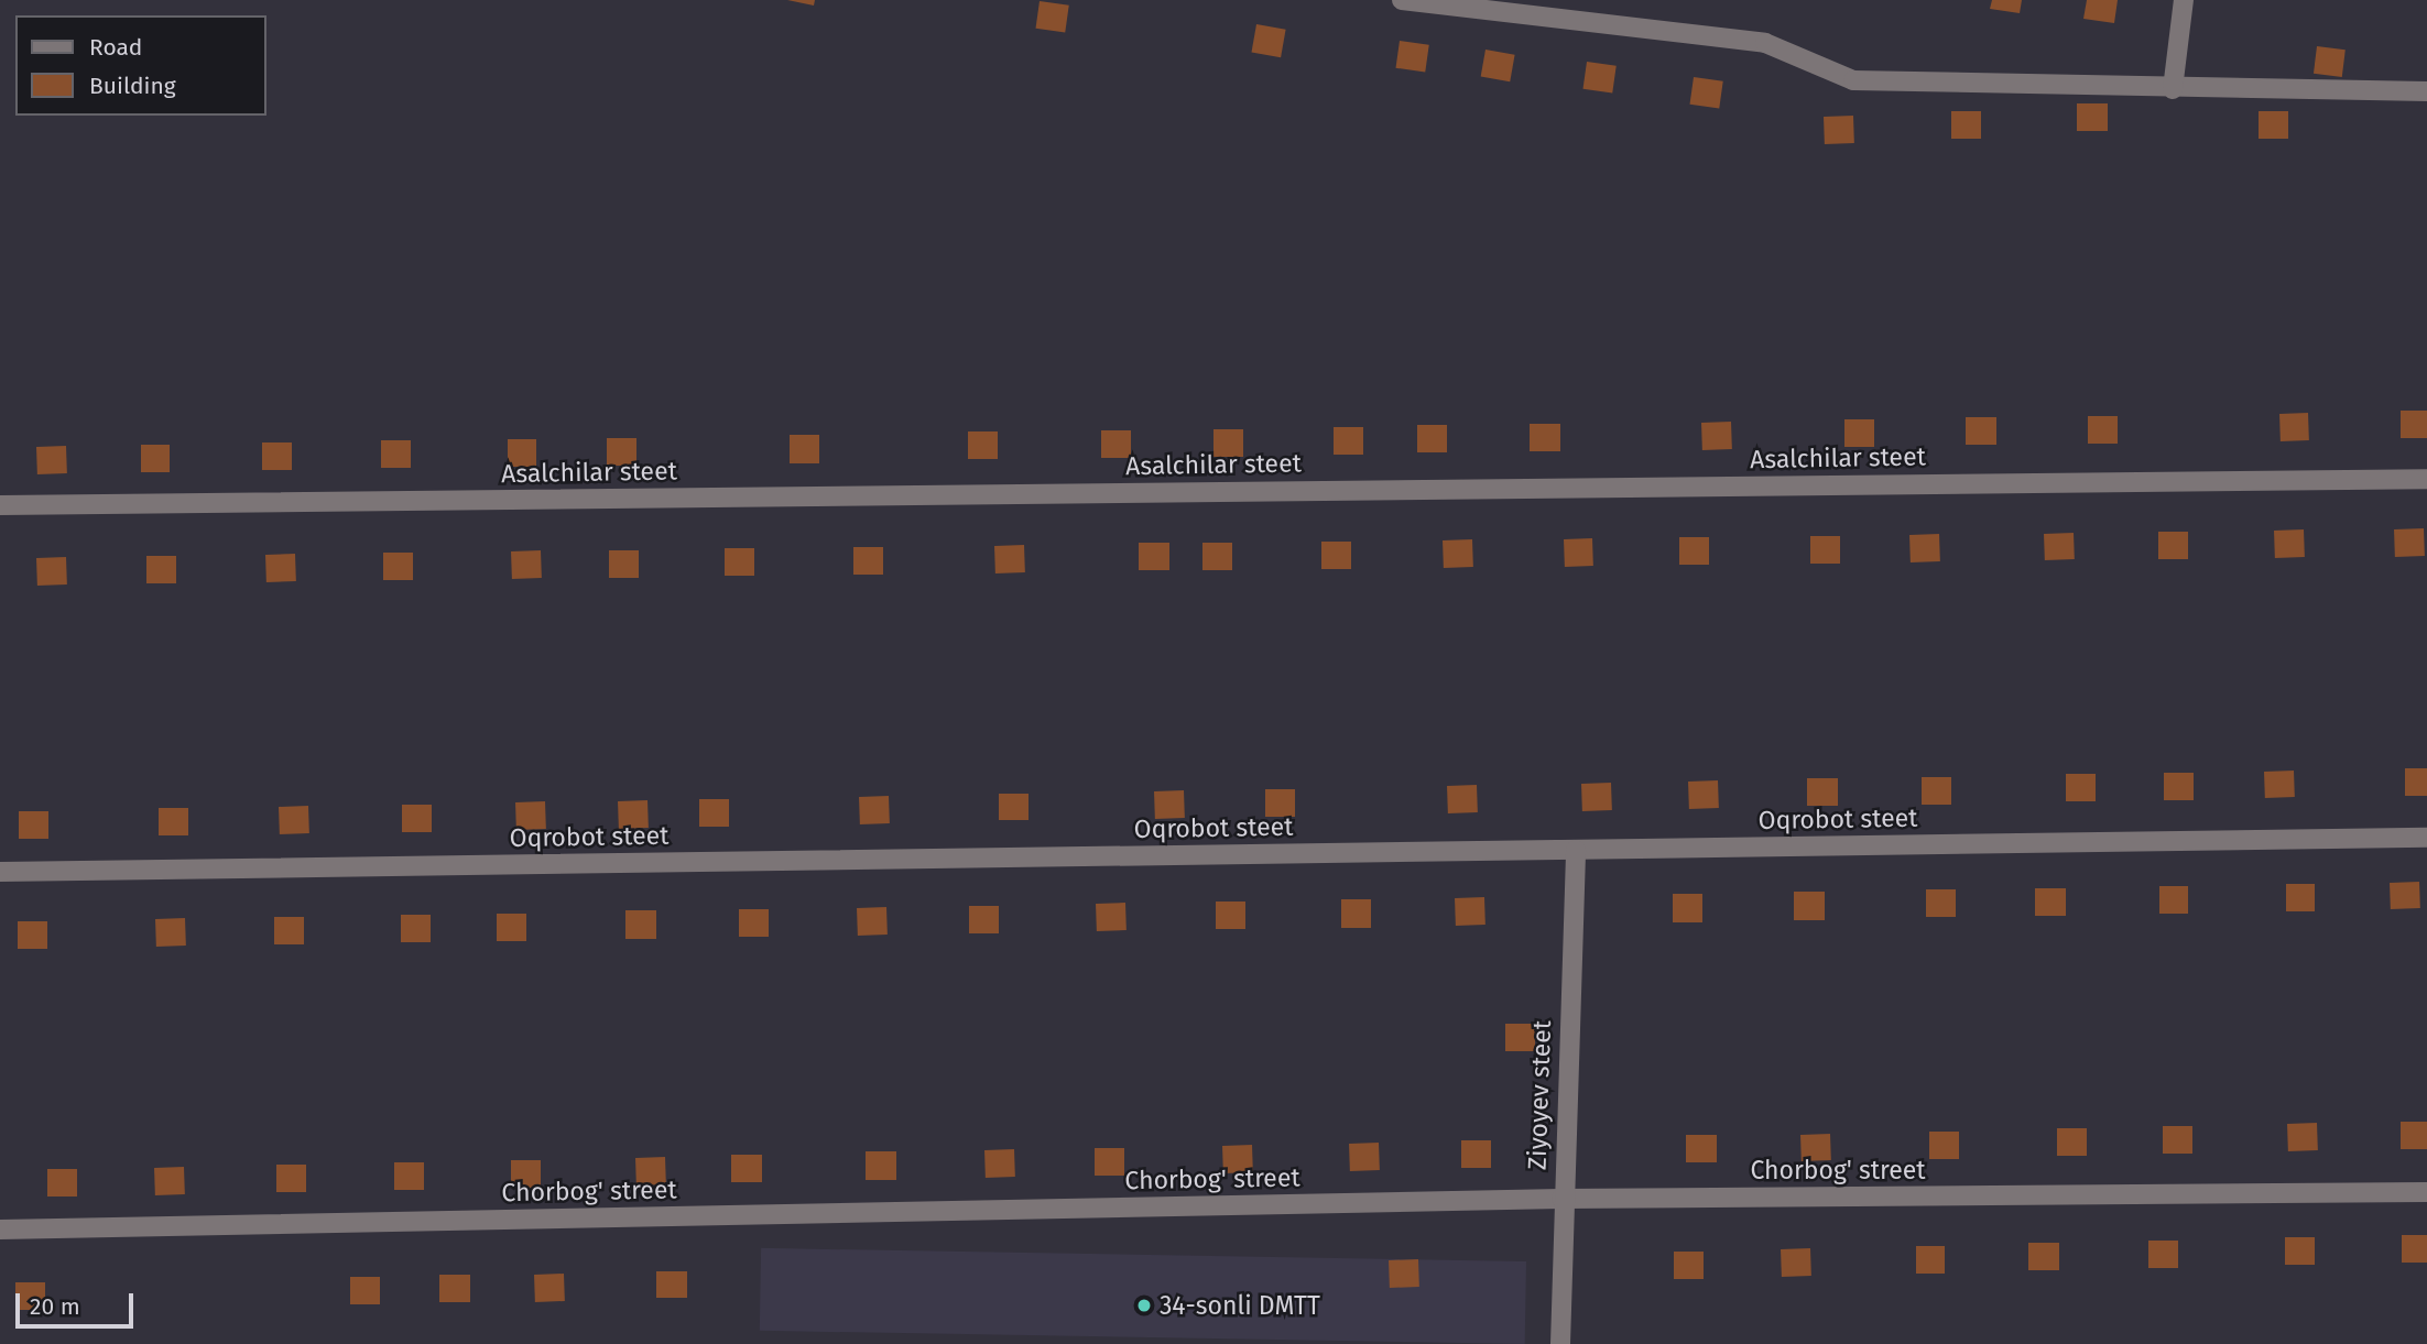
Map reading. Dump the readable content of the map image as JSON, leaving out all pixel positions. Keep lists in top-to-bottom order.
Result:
{
  "streets": {
    "street": [
      "Asalchilar steet",
      "Oqrobot steet",
      "Ziyoyev steet",
      "Chorbog' street"
    ]
  },
  "crossings": [
    ["Oqrobot steet", "Ziyoyev steet"],
    ["Ziyoyev steet", "Chorbog' street"]
  ],
  "places": ["34-sonli DMTT"],
  "legend": ["Road", "Building"],
  "scale_bar": "20 m"
}
